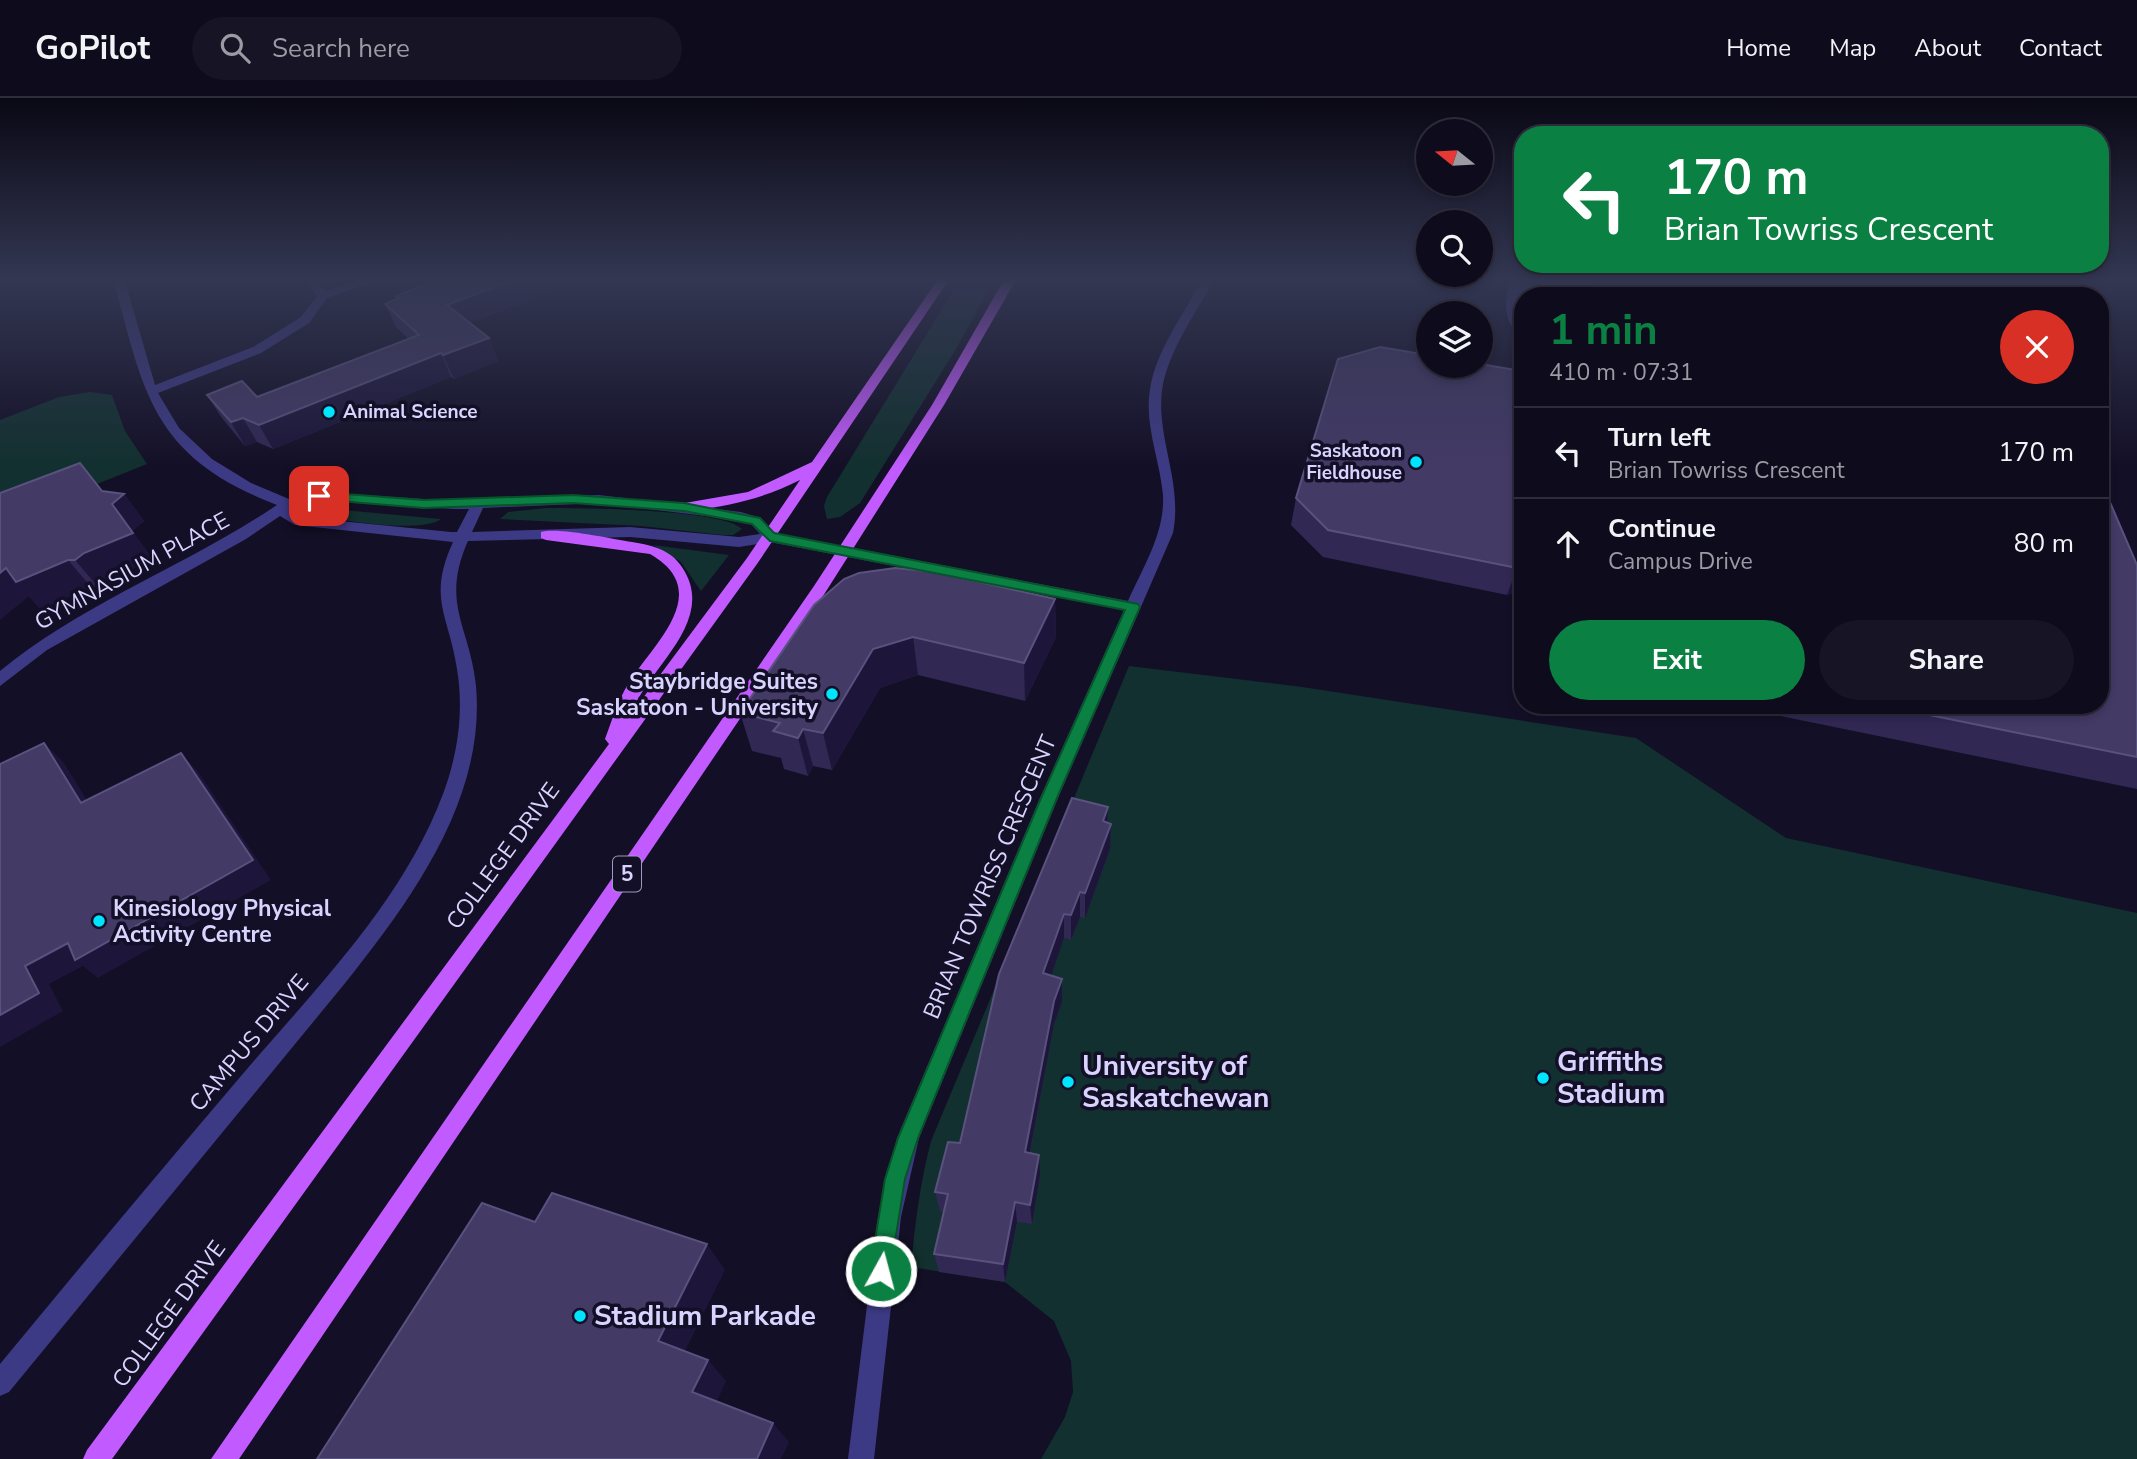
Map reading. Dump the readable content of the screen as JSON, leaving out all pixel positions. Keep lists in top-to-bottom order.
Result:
{
  "streets": {
    "main road": ["COLLEGE DRIVE", "5"],
    "street": ["GYMNASIUM PLACE", "BRIAN TOWRISS CRESCENT", "CAMPUS DRIVE"]
  },
  "places": [
    "Animal Science",
    "Saskatoon Fieldhouse",
    "Staybridge Suites Saskatoon - University",
    "Kinesiology Physical Activity Centre",
    "Griffiths Stadium",
    "University of Saskatchewan",
    "Stadium Parkade"
  ],
  "north": "left",
  "page": {
    "header": "GoPilot",
    "search": "Search here",
    "nav": [
      "Home",
      "Map",
      "About",
      "Contact"
    ],
    "turn": ["170 m", "Brian Towriss Crescent"],
    "heading": ["1 min", "410 m · 07:31"],
    "list": [
      {
        "name": "Turn left",
        "note": "Brian Towriss Crescent",
        "value": "170 m"
      },
      {
        "name": "Continue",
        "note": "Campus Drive",
        "value": "80 m"
      }
    ],
    "buttons": ["Exit", "Share"]
  }
}
